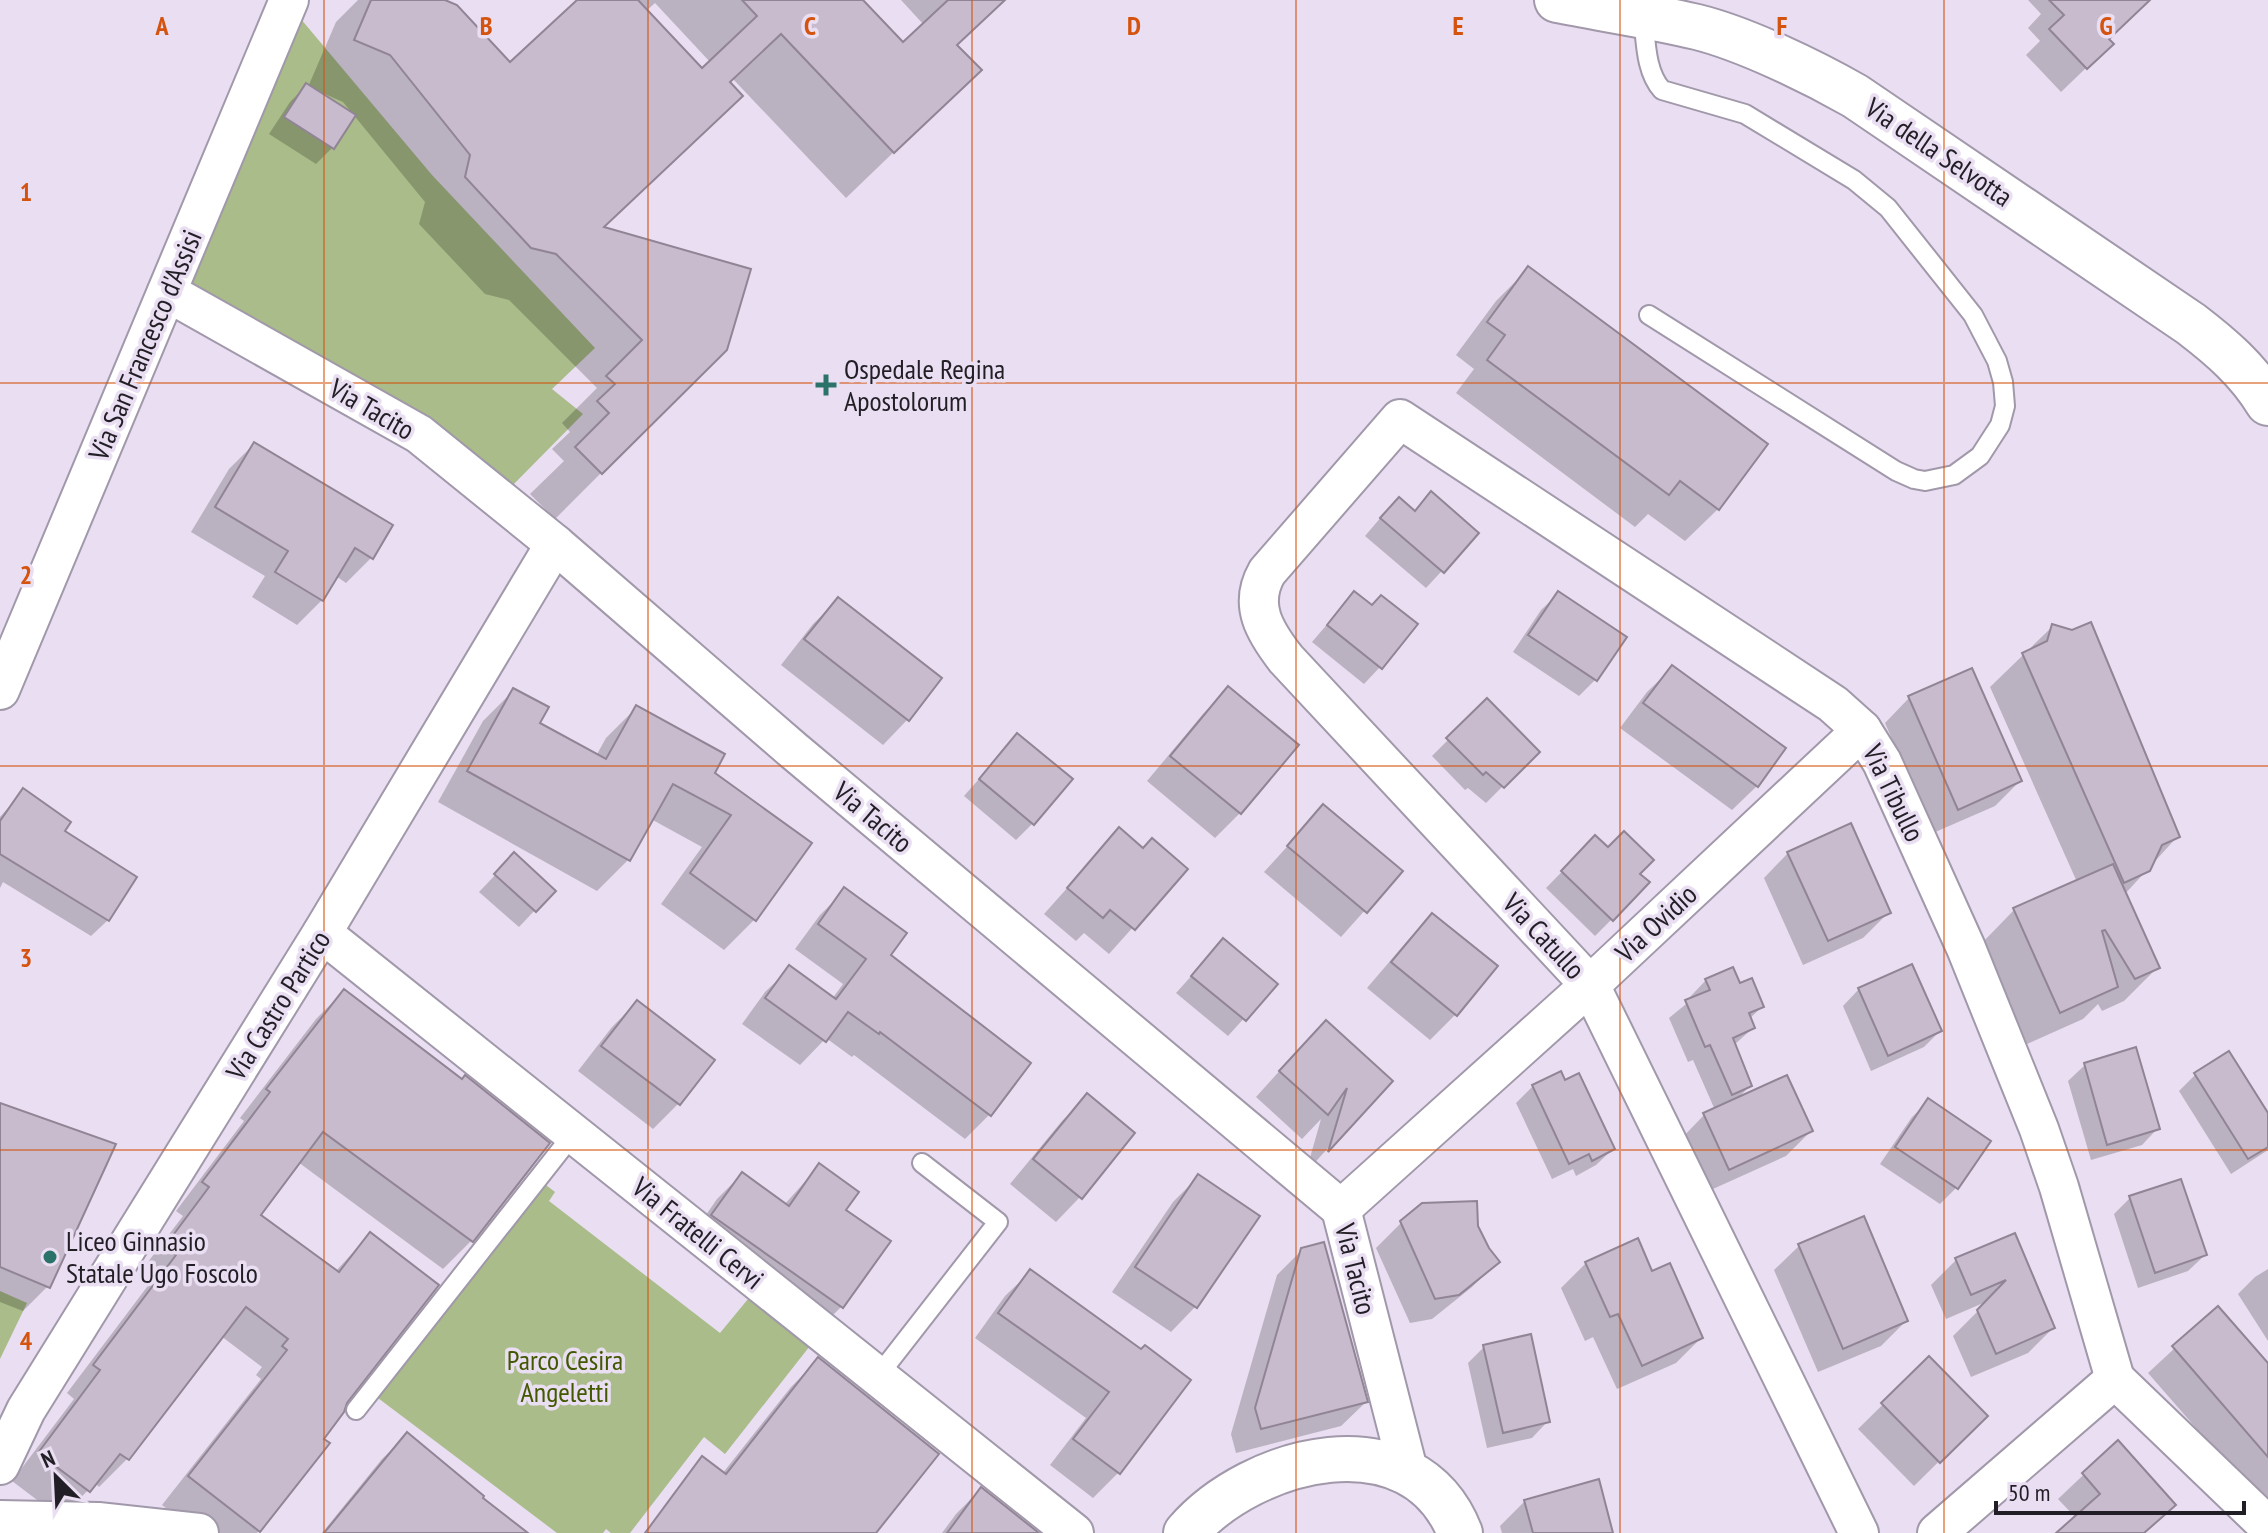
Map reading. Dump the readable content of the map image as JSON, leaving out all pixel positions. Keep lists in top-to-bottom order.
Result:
{
  "streets": {
    "street": [
      "Via della Selvotta",
      "Via San Francesco d'Assisi",
      "Via Tacito",
      "Via Tibullo",
      "Via Ovidio",
      "Via Catullo",
      "Via Castro Partico",
      "Via Fratelli Cervi"
    ]
  },
  "crossings": [
    ["Via San Francesco d'Assisi", "Via Tacito"],
    ["Via Tacito", "Via Ovidio"],
    ["Via Tacito", "Via Castro Partico"],
    ["Via Tibullo", "Via Ovidio"],
    ["Via Tibullo", "Via Catullo"],
    ["Via Ovidio", "Via Catullo"],
    ["Via Castro Partico", "Via Fratelli Cervi"]
  ],
  "parks": ["Parco Cesira Angeletti"],
  "places": {
    "health": ["Ospedale Regina Apostolorum"],
    "other": ["Liceo Ginnasio Statale Ugo Foscolo"]
  },
  "scale_bar": "50 m",
  "north": "top left",
  "grid": {
    "columns": [
      "A",
      "B",
      "C",
      "D",
      "E",
      "F",
      "G"
    ],
    "rows": [
      "1",
      "2",
      "3",
      "4"
    ]
  }
}
